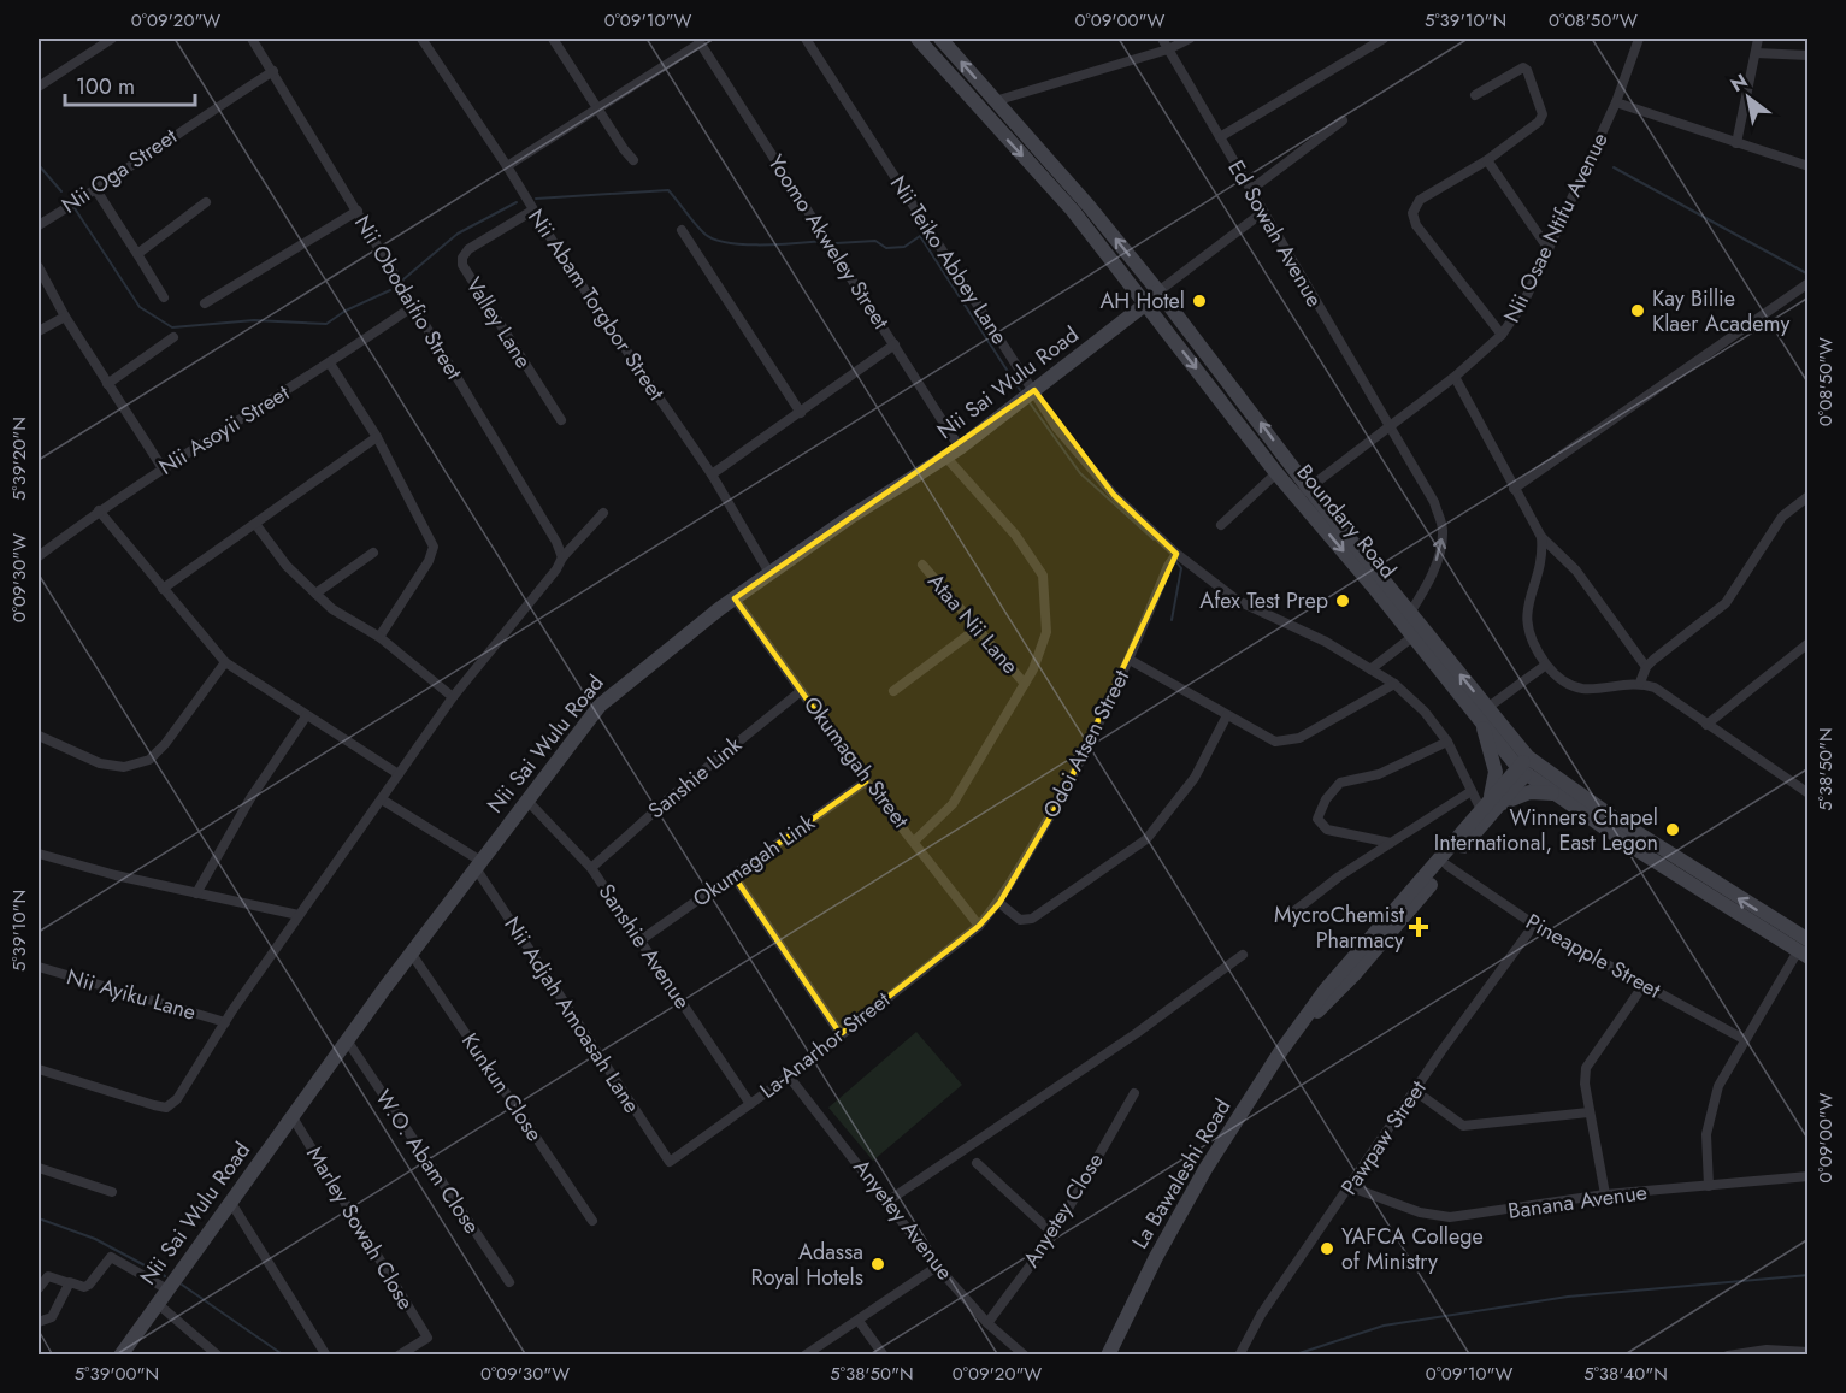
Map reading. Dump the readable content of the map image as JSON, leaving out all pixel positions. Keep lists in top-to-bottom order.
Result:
{
  "streets": {
    "main road": ["Nii Sai Wulu Road", "Boundary Road", "La Bawaleshi Road"],
    "street": [
      "Nii Oga Street",
      "Nii Osae Ntifu Avenue",
      "Ed Sowah Avenue",
      "Yoomo Akweley Street",
      "Nii Teiko Abbey Lane",
      "Nii Obodaifio Street",
      "Nii Abam Torgbor Street",
      "Valley Lane",
      "Nii Asoyii Street",
      "Ataa Nii Lane",
      "Odoi Atsen Street",
      "Okumagah Street",
      "Sanshie Link",
      "Okumagah Link",
      "Sanshie Avenue",
      "Pineapple Street",
      "Nii Ayiku Lane",
      "Nii Adjah Amoasah Lane",
      "La-Anarhor Street",
      "Kunkun Close",
      "Pawpaw Street",
      "W.O. Abam Close",
      "Banana Avenue",
      "Anyetey Close",
      "Anyetey Avenue",
      "Marley Sowah Close"
    ]
  },
  "crossings": [
    ["Nii Oga Street", "Nii Obodaifio Street"],
    ["Nii Osae Ntifu Avenue", "Ed Sowah Avenue"],
    ["Nii Osae Ntifu Avenue", "Boundary Road"],
    ["Ed Sowah Avenue", "Boundary Road"],
    ["Yoomo Akweley Street", "Nii Sai Wulu Road"],
    ["Nii Teiko Abbey Lane", "Nii Sai Wulu Road"],
    ["Nii Teiko Abbey Lane", "Odoi Atsen Street"],
    ["Nii Teiko Abbey Lane", "La Bawaleshi Road"],
    ["Nii Obodaifio Street", "Nii Asoyii Street"],
    ["Nii Abam Torgbor Street", "Valley Lane"],
    ["Nii Abam Torgbor Street", "Nii Sai Wulu Road"],
    ["Nii Sai Wulu Road", "Boundary Road"],
    ["Nii Sai Wulu Road", "Okumagah Street"],
    ["Nii Sai Wulu Road", "Sanshie Avenue"],
    ["Nii Sai Wulu Road", "Nii Adjah Amoasah Lane"],
    ["Nii Sai Wulu Road", "Kunkun Close"],
    ["Nii Sai Wulu Road", "W.O. Abam Close"],
    ["Nii Sai Wulu Road", "Marley Sowah Close"],
    ["Boundary Road", "La Bawaleshi Road"],
    ["Odoi Atsen Street", "Okumagah Street"],
    ["Odoi Atsen Street", "La-Anarhor Street"],
    ["Okumagah Street", "Sanshie Link"],
    ["Okumagah Street", "Okumagah Link"],
    ["Okumagah Street", "La-Anarhor Street"],
    ["Sanshie Link", "Sanshie Avenue"],
    ["Okumagah Link", "Sanshie Avenue"],
    ["Sanshie Avenue", "La-Anarhor Street"],
    ["Pineapple Street", "Pawpaw Street"],
    ["Pineapple Street", "La Bawaleshi Road"],
    ["Nii Adjah Amoasah Lane", "La-Anarhor Street"],
    ["La-Anarhor Street", "Anyetey Avenue"],
    ["Pawpaw Street", "Banana Avenue"],
    ["Anyetey Close", "Anyetey Avenue"]
  ],
  "places": {
    "other": [
      "AH Hotel",
      "Kay Billie Klaer Academy",
      "Afex Test Prep",
      "Winners Chapel International, East Legon",
      "YAFCA College of Ministry",
      "Adassa Royal Hotels"
    ],
    "health": ["MycroChemist Pharmacy"]
  },
  "scale_bar": "100 m",
  "north": "top left",
  "coordinates": [
    "0°09'20\"W",
    "0°09'10\"W",
    "0°09'00\"W",
    "5°39'10\"N",
    "0°08'50\"W",
    "5°39'20\"N",
    "0°09'30\"W",
    "5°38'50\"N",
    "5°39'00\"N",
    "5°38'40\"N"
  ]
}
